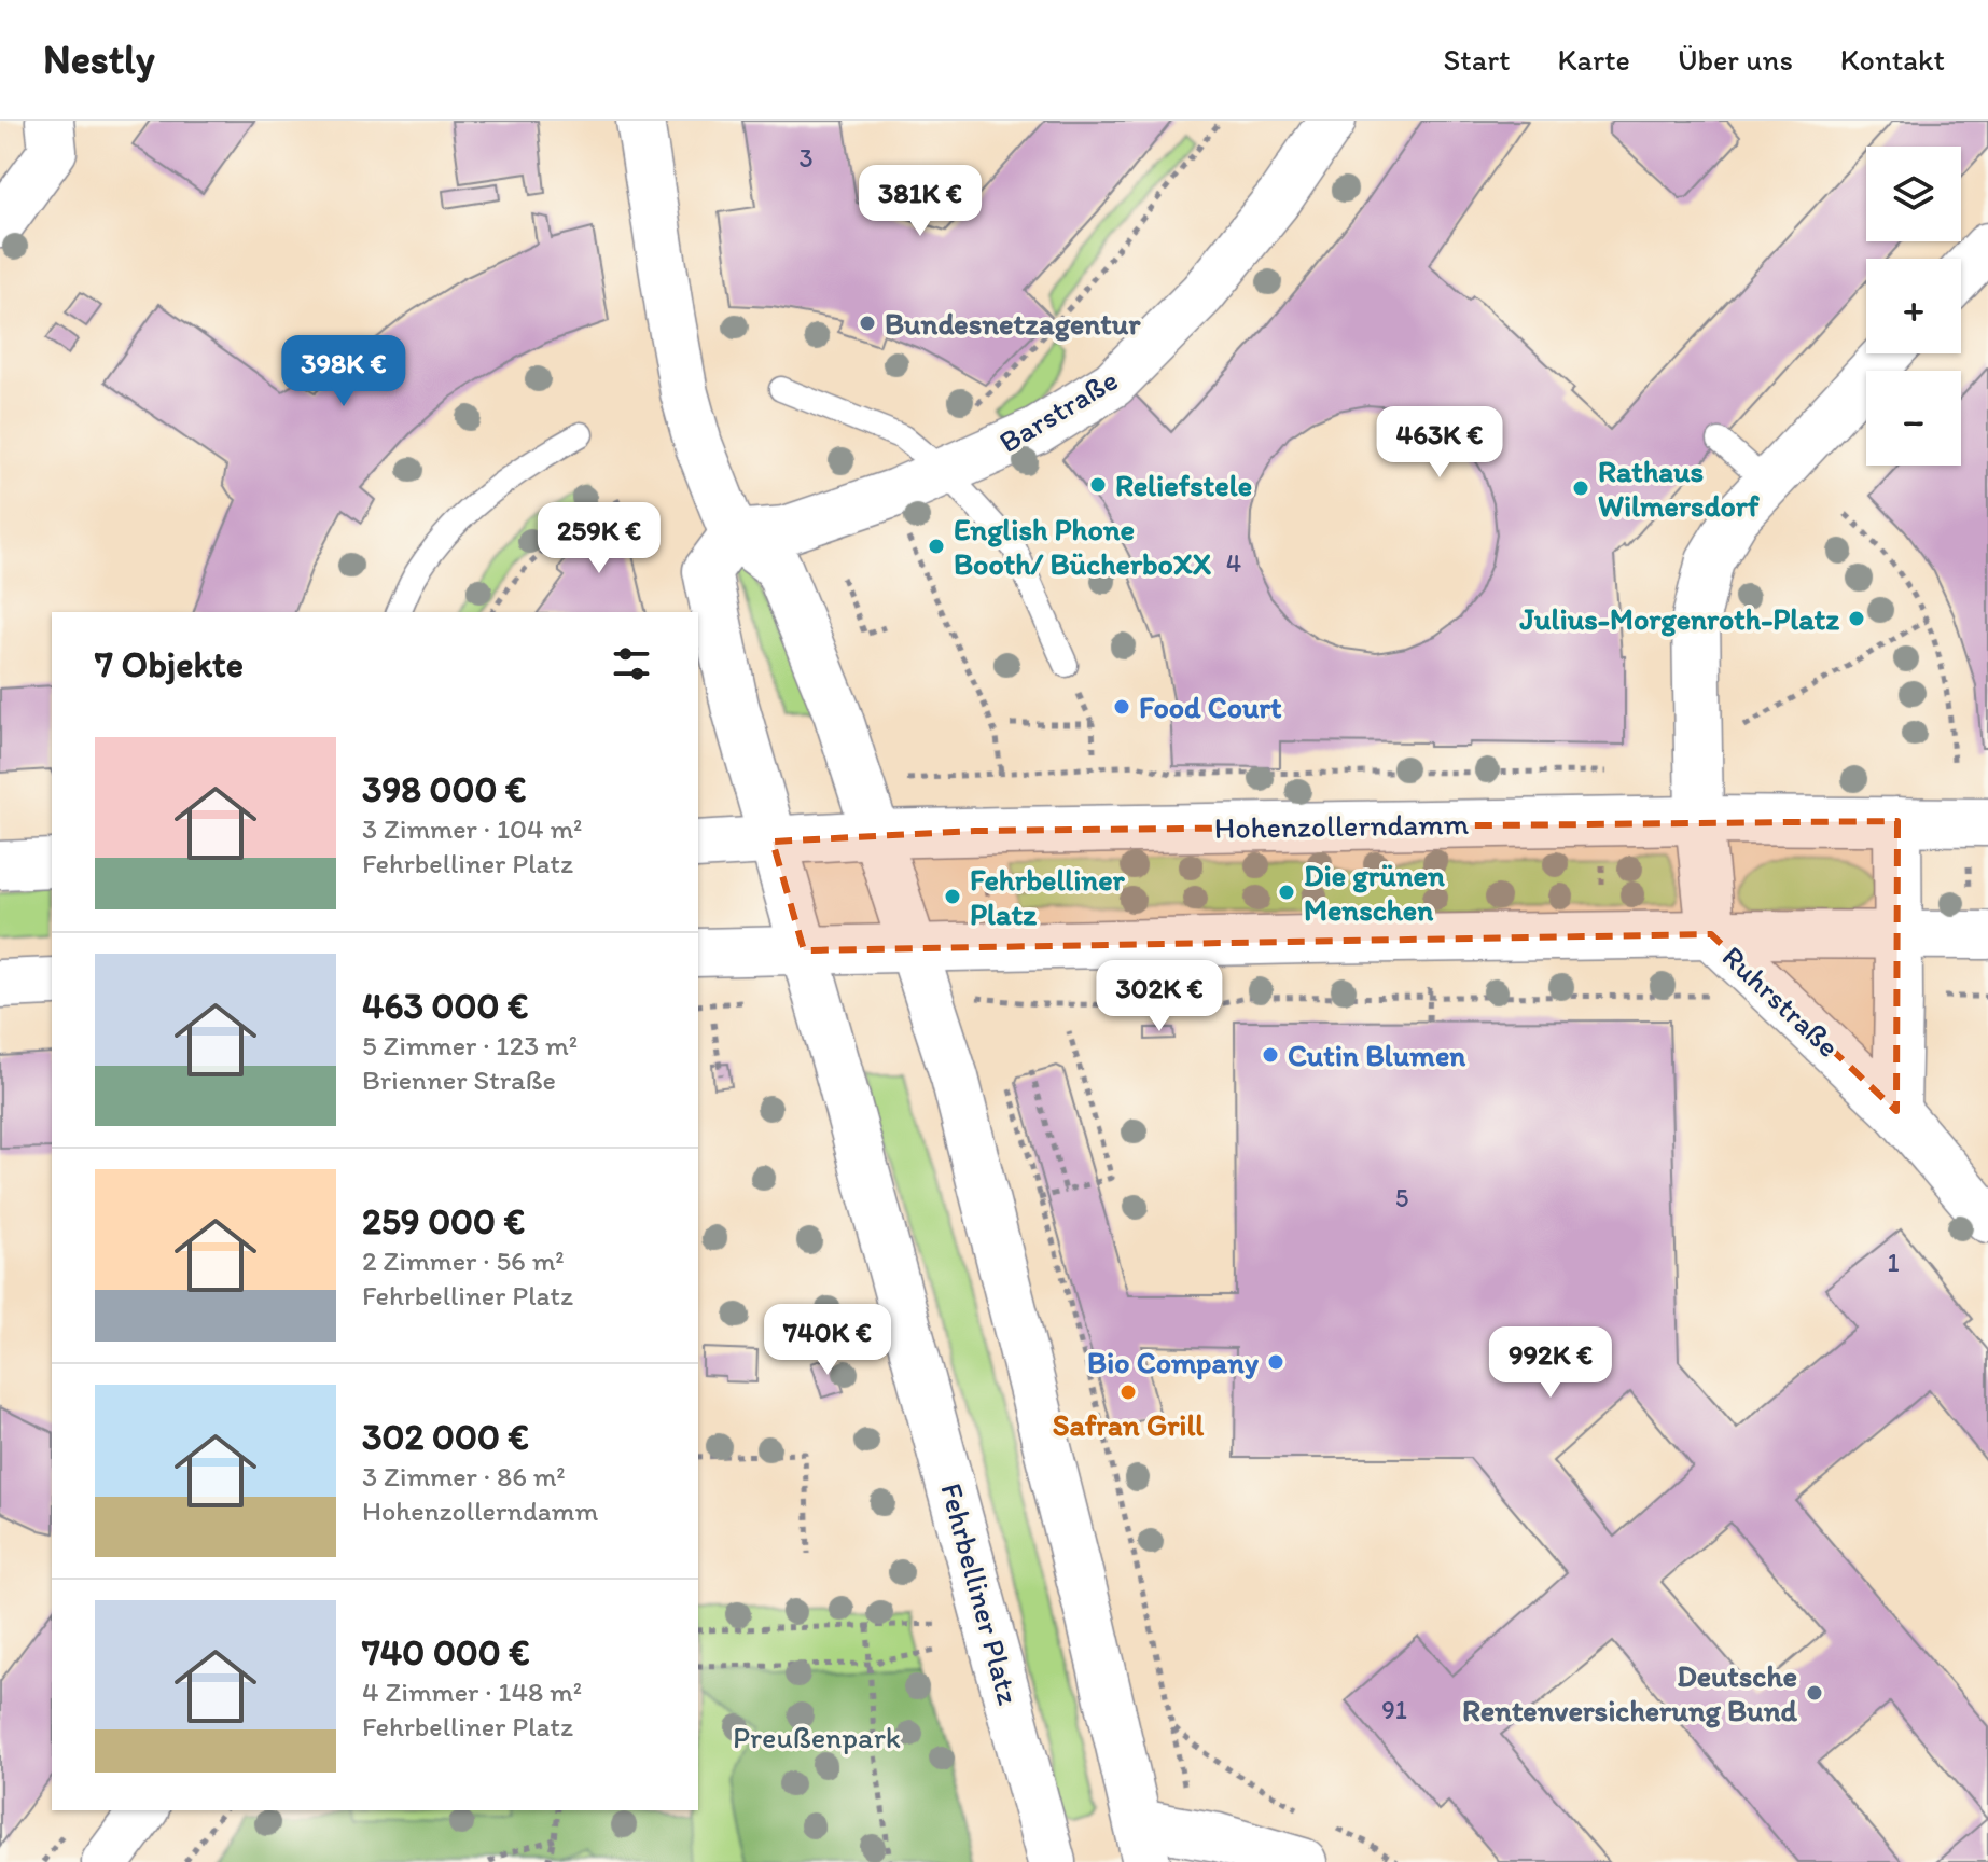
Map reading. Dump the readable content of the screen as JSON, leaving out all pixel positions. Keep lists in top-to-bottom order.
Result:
{
  "streets": {
    "main road": [
      "Barstraße",
      "Hohenzollerndamm",
      "Ruhrstraße",
      "Fehrbelliner Platz"
    ]
  },
  "crossings": [
    ["Barstraße", "Fehrbelliner Platz"],
    ["Hohenzollerndamm", "Ruhrstraße"],
    ["Hohenzollerndamm", "Fehrbelliner Platz"]
  ],
  "parks": ["Preußenpark"],
  "places": [
    "Bundesnetzagentur",
    "Reliefstele",
    "Rathaus Wilmersdorf",
    "English Phone Booth/ BücherboXX",
    "Julius-Morgenroth-Platz",
    "Food Court",
    "Die grünen Menschen",
    "Fehrbelliner Platz",
    "Cutin Blumen",
    "Bio Company",
    "Safran Grill",
    "Deutsche Rentenversicherung Bund"
  ],
  "house_numbers": [
    "3",
    "4",
    "5",
    "1",
    "91"
  ],
  "page": {
    "header": "Nestly",
    "nav": [
      "Start",
      "Karte",
      "Über uns",
      "Kontakt"
    ],
    "map_buttons": ["+", "−"],
    "price": [
      "381K €",
      "398K €",
      "463K €",
      "259K €",
      "302K €",
      "740K €",
      "992K €"
    ],
    "heading": "7 Objekte",
    "list": [
      {
        "name": "398 000 €",
        "note": "3 Zimmer · 104 m² · Fehrbelliner Platz"
      },
      {
        "name": "463 000 €",
        "note": "5 Zimmer · 123 m² · Brienner Straße"
      },
      {
        "name": "259 000 €",
        "note": "2 Zimmer · 56 m² · Fehrbelliner Platz"
      },
      {
        "name": "302 000 €",
        "note": "3 Zimmer · 86 m² · Hohenzollerndamm"
      },
      {
        "name": "740 000 €",
        "note": "4 Zimmer · 148 m² · Fehrbelliner Platz"
      }
    ]
  }
}
